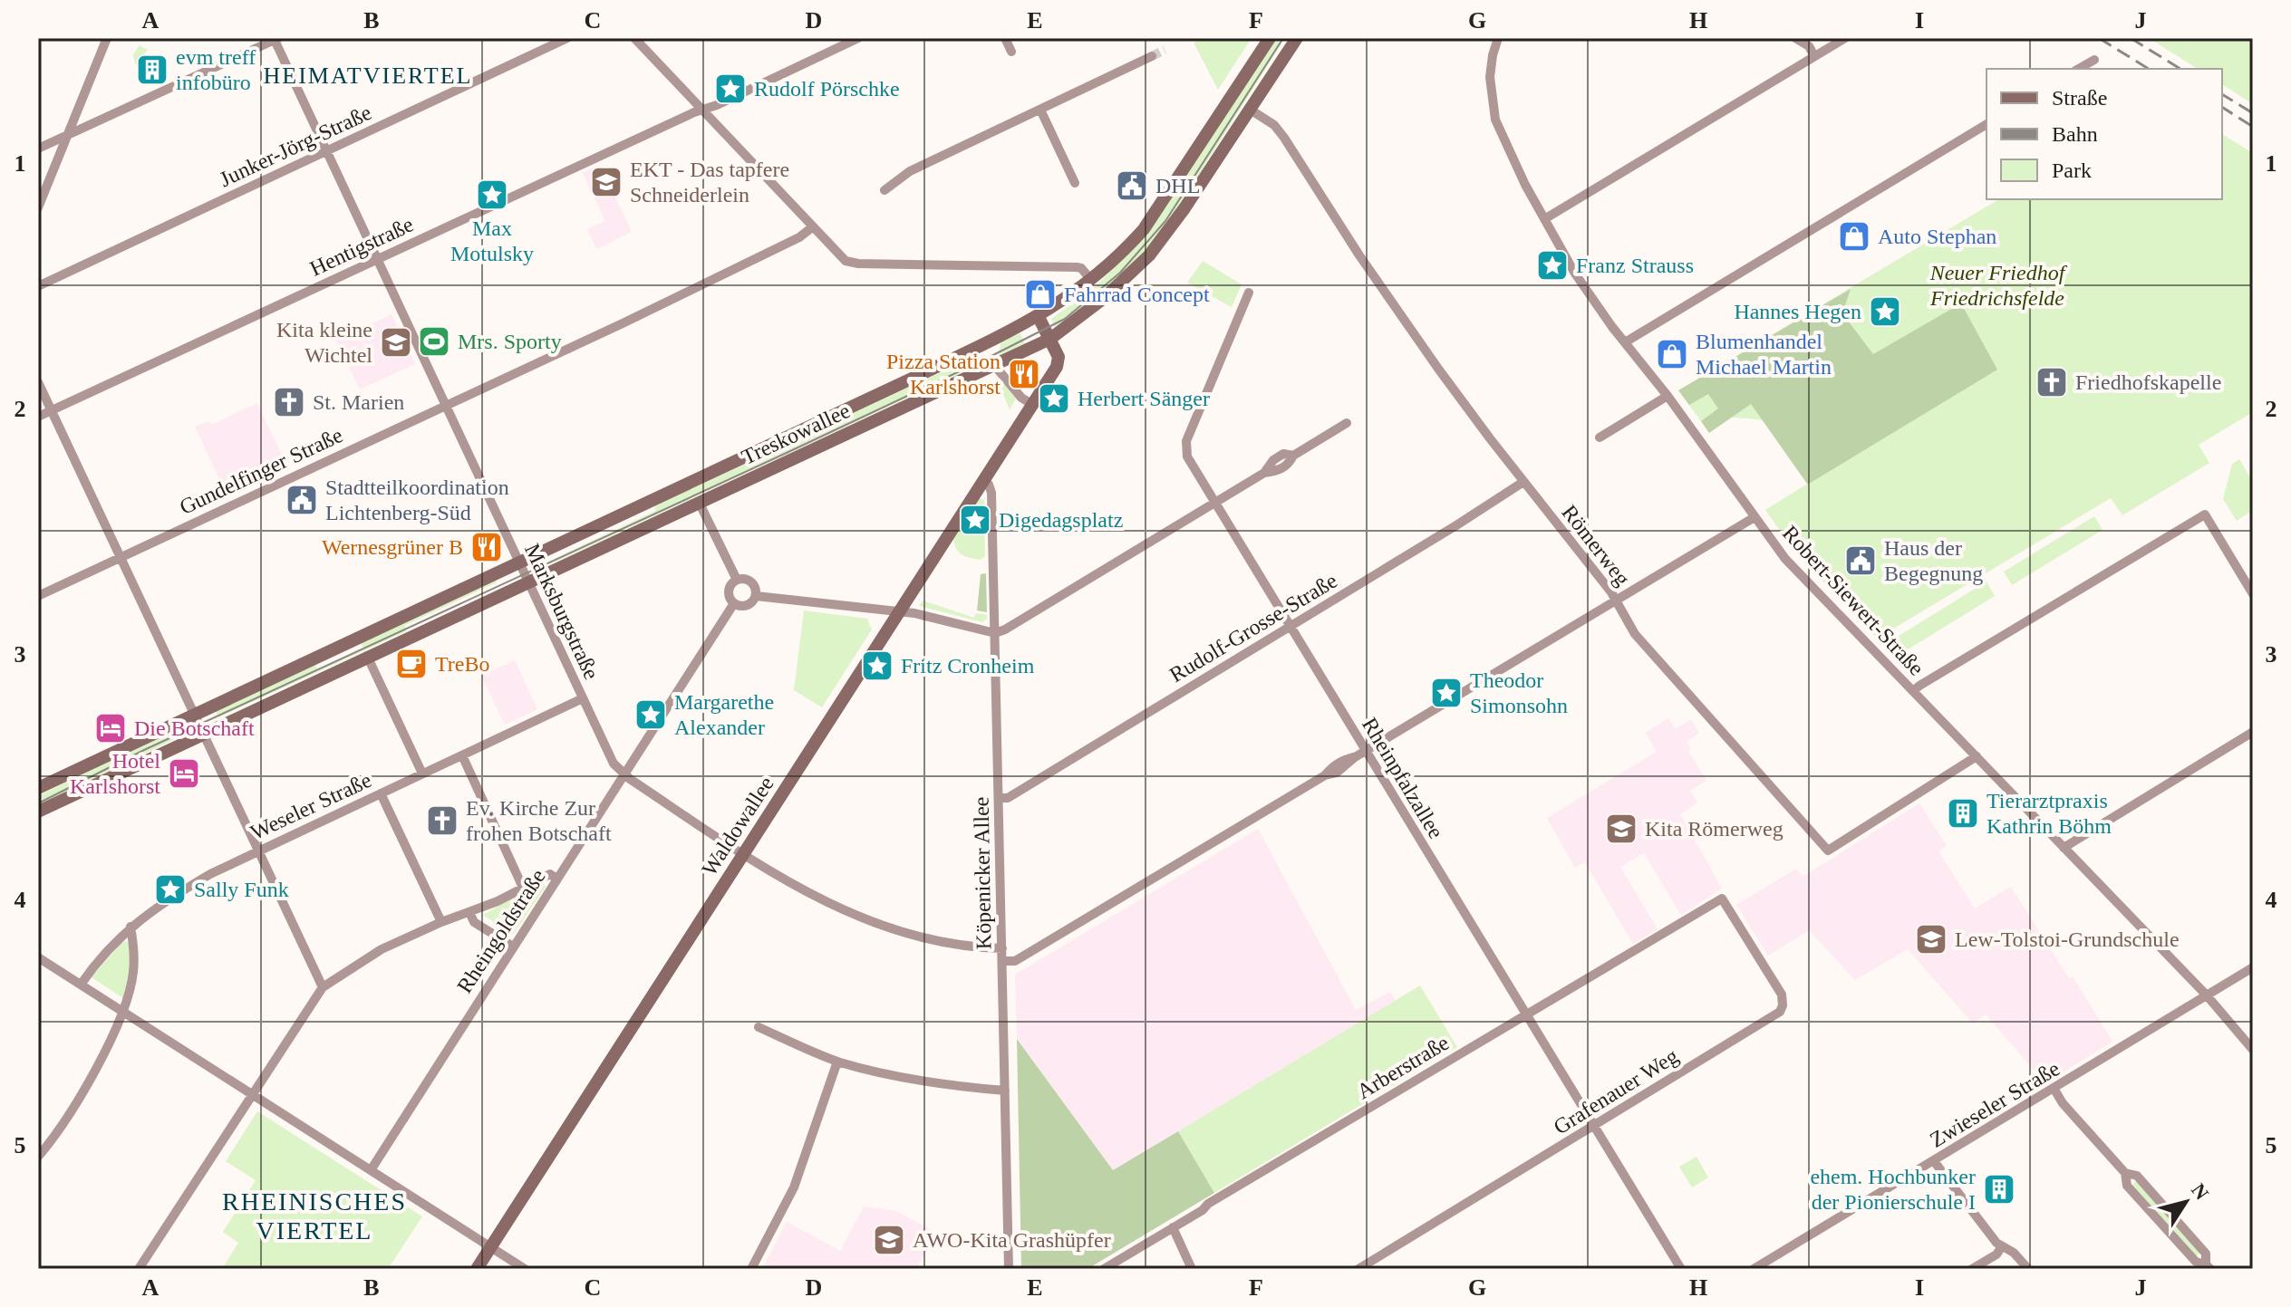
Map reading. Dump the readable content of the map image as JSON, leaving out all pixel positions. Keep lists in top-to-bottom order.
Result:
{
  "streets": {
    "main road": ["Treskowallee", "Waldowallee"],
    "street": [
      "Junker-Jörg-Straße",
      "Hentigstraße",
      "Gundelfinger Straße",
      "Römerweg",
      "Robert-Siewert-Straße",
      "Marksburgstraße",
      "Rudolf-Grosse-Straße",
      "Rheinpfalzallee",
      "Weseler Straße",
      "Köpenicker Allee",
      "Rheingoldstraße",
      "Arberstraße",
      "Grafenauer Weg",
      "Zwieseler Straße"
    ]
  },
  "crossings": [
    ["Junker-Jörg-Straße", "Marksburgstraße"],
    ["Hentigstraße", "Marksburgstraße"],
    ["Treskowallee", "Römerweg"],
    ["Treskowallee", "Marksburgstraße"],
    ["Treskowallee", "Waldowallee"],
    ["Gundelfinger Straße", "Marksburgstraße"],
    ["Römerweg", "Robert-Siewert-Straße"],
    ["Römerweg", "Rudolf-Grosse-Straße"],
    ["Robert-Siewert-Straße", "Zwieseler Straße"],
    ["Marksburgstraße", "Weseler Straße"],
    ["Marksburgstraße", "Waldowallee"],
    ["Marksburgstraße", "Köpenicker Allee"],
    ["Marksburgstraße", "Rheingoldstraße"],
    ["Rudolf-Grosse-Straße", "Rheinpfalzallee"],
    ["Rudolf-Grosse-Straße", "Köpenicker Allee"],
    ["Rheinpfalzallee", "Arberstraße"],
    ["Rheinpfalzallee", "Grafenauer Weg"],
    ["Waldowallee", "Köpenicker Allee"],
    ["Arberstraße", "Grafenauer Weg"]
  ],
  "districts": ["HEIMATVIERTEL", "RHEINISCHES VIERTEL"],
  "parks": ["Neuer Friedhof Friedrichsfelde"],
  "places": {
    "building": ["evm treff infobüro", "Tierarztpraxis Kathrin Böhm", "ehem. Hochbunker der Pionierschule I"],
    "place": [
      "Rudolf Pörschke",
      "Max Motulsky",
      "Franz Strauss",
      "Hannes Hegen",
      "Herbert Sänger",
      "Digedagsplatz",
      "Fritz Cronheim",
      "Theodor Simonsohn",
      "Margarethe Alexander",
      "Sally Funk"
    ],
    "school or university": [
      "EKT - Das tapfere Schneiderlein",
      "Kita kleine Wichtel",
      "Kita Römerweg",
      "Lew-Tolstoi-Grundschule",
      "AWO-Kita Grashüpfer"
    ],
    "public building": ["DHL", "Stadtteilkoordination Lichtenberg-Süd", "Haus der Begegnung"],
    "shop": ["Auto Stephan", "Fahrrad Concept", "Blumenhandel Michael Martin"],
    "sports": ["Mrs. Sporty"],
    "restaurant": ["Pizza Station Karlshorst", "Wernesgrüner B"],
    "church": ["Friedhofskapelle", "St. Marien", "Ev. Kirche Zur frohen Botschaft"],
    "cafe": ["TreBo"],
    "hotel": ["Die Botschaft", "Hotel Karlshorst"]
  },
  "legend": ["Straße", "Bahn", "Park"],
  "north": "top right",
  "grid": {
    "columns": [
      "A",
      "B",
      "C",
      "D",
      "E",
      "F",
      "G",
      "H",
      "I",
      "J"
    ],
    "rows": [
      "1",
      "2",
      "3",
      "4",
      "5"
    ]
  }
}
